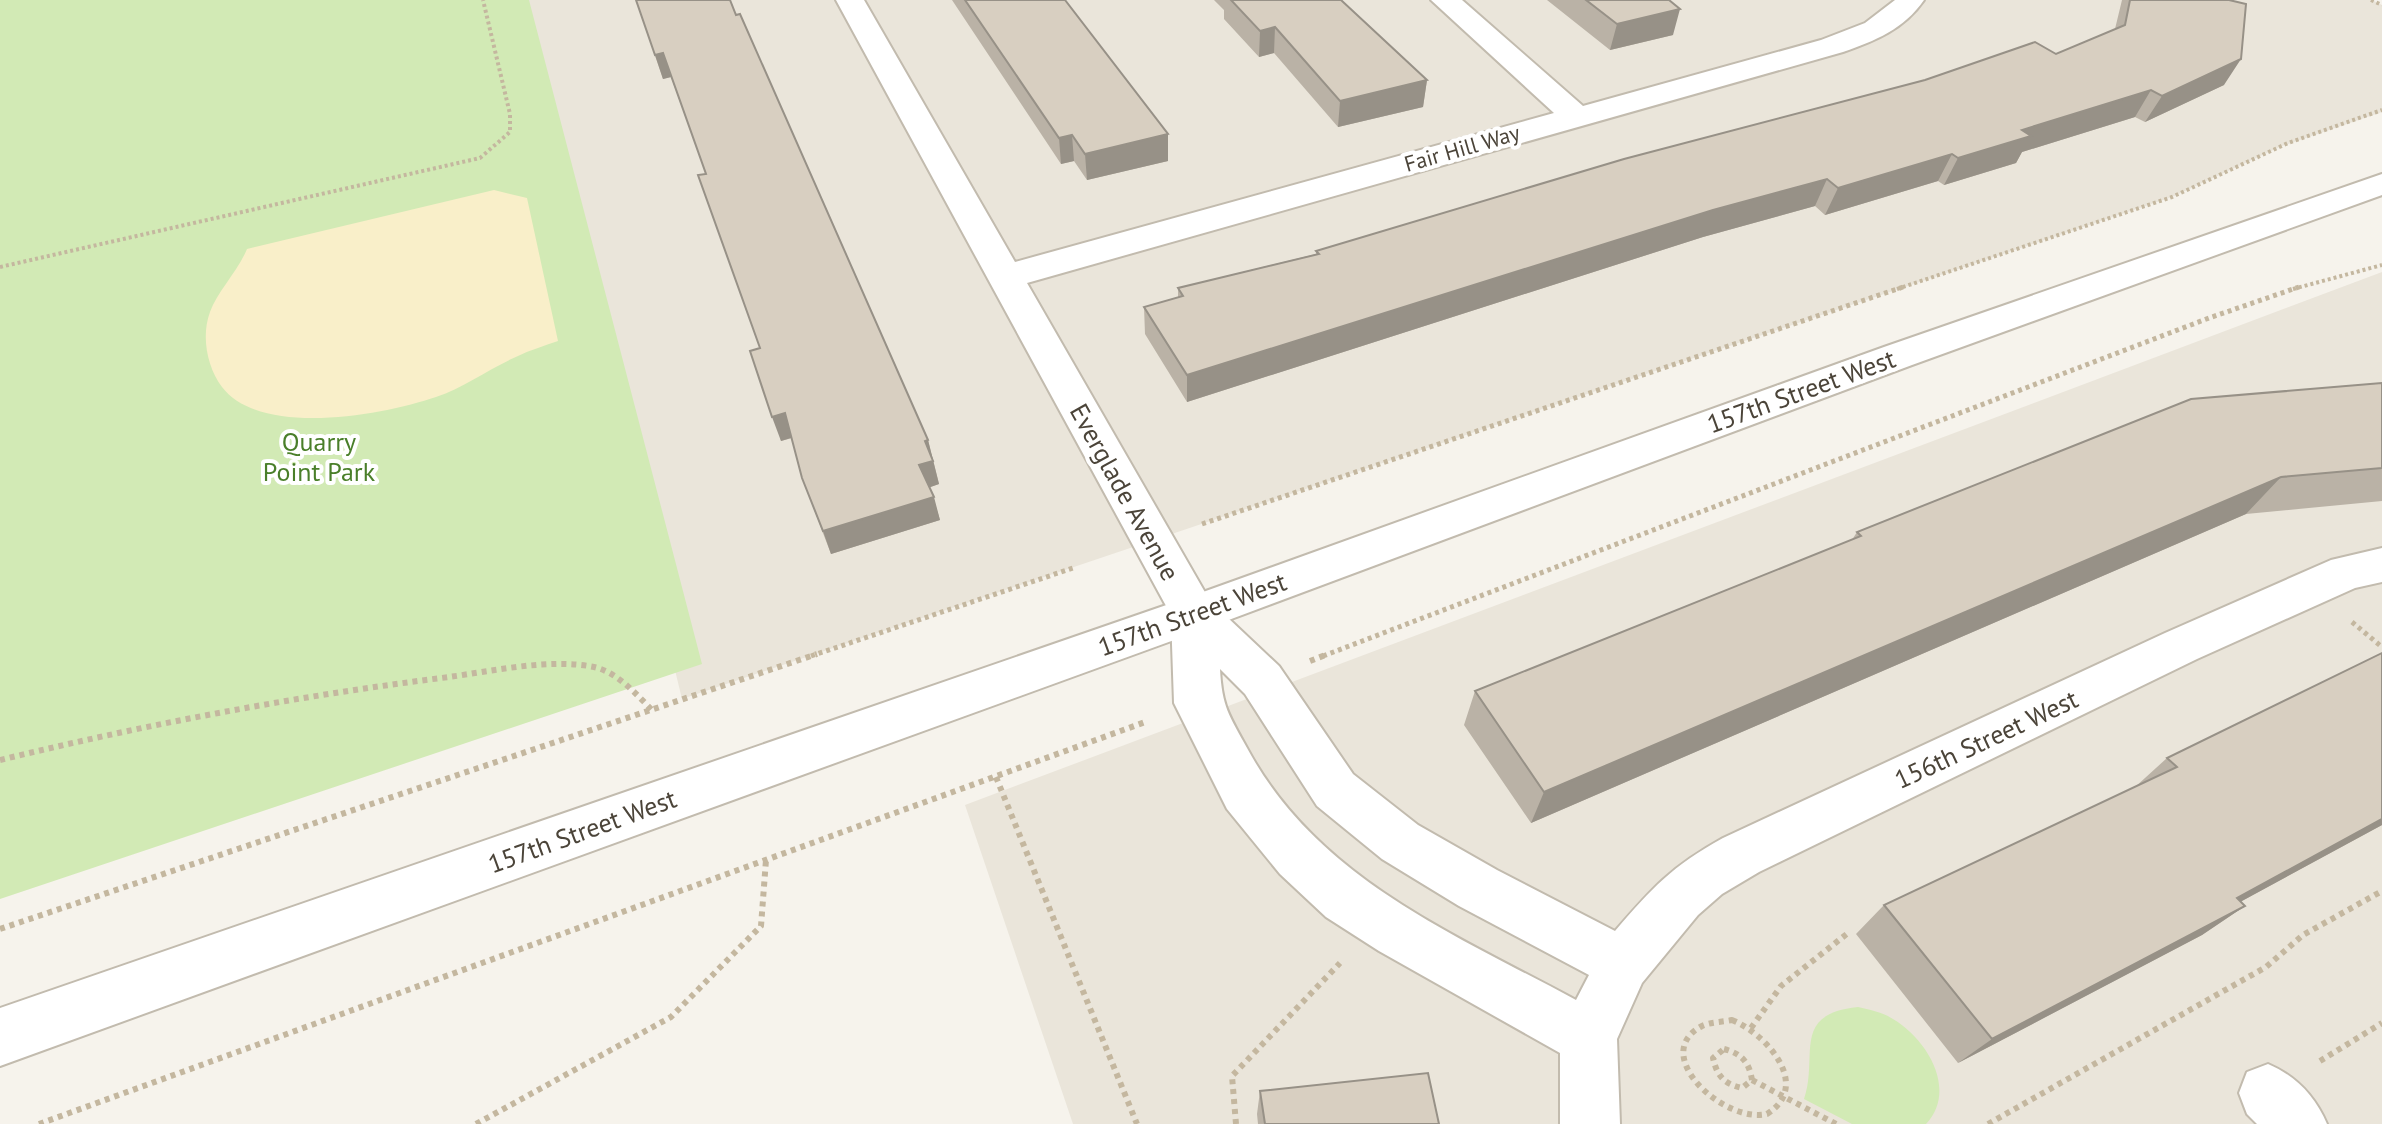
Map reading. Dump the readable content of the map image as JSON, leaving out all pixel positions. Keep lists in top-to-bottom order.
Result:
{
  "streets": {
    "street": [
      "Fair Hill Way",
      "157th Street West",
      "Everglade Avenue",
      "156th Street West"
    ]
  },
  "crossings": [
    ["Fair Hill Way", "Everglade Avenue"],
    ["157th Street West", "Everglade Avenue"]
  ],
  "parks": ["Quarry Point Park"]
}
